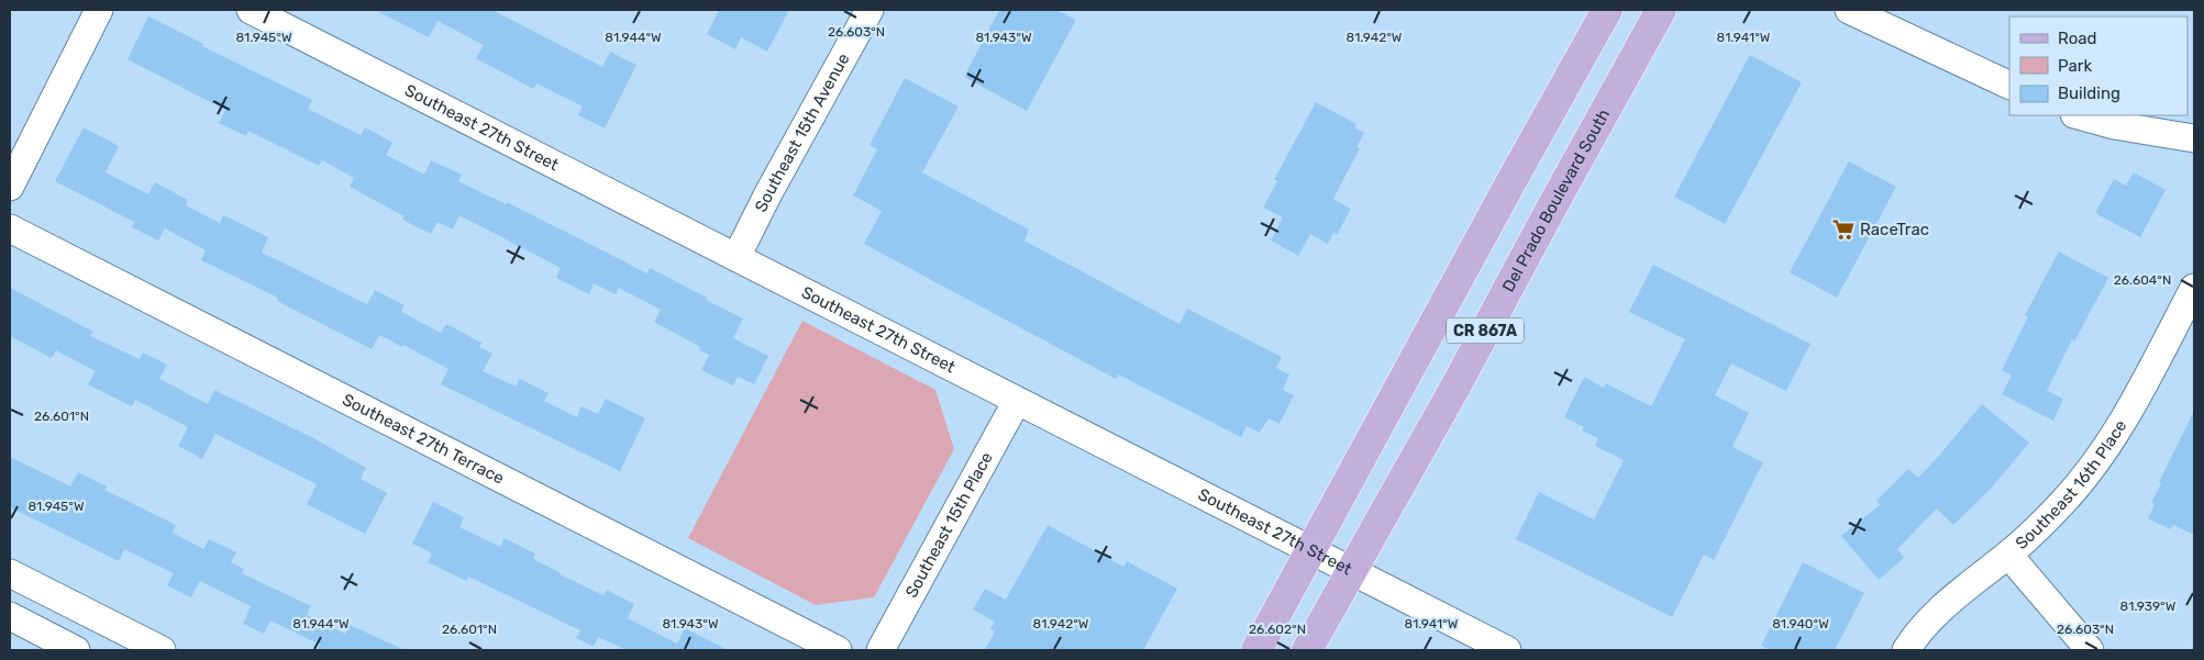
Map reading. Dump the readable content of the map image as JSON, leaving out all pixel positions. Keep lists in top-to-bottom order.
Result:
{
  "streets": {
    "main road": ["Del Prado Boulevard South", "CR 867A"],
    "street": [
      "Southeast 27th Street",
      "Southeast 15th Avenue",
      "Southeast 27th Terrace",
      "Southeast 16th Place",
      "Southeast 15th Place"
    ]
  },
  "crossings": [
    ["Southeast 27th Street", "Southeast 15th Avenue"],
    ["Southeast 27th Street", "Del Prado Boulevard South"],
    ["Southeast 27th Street", "CR 867A"],
    ["Southeast 27th Street", "Southeast 15th Place"]
  ],
  "places": {
    "supermarket": ["RaceTrac"]
  },
  "legend": ["Road", "Park", "Building"],
  "coordinates": [
    "26.603°N",
    "81.945°W",
    "81.944°W",
    "81.943°W",
    "81.942°W",
    "81.941°W",
    "26.604°N",
    "26.601°N",
    "81.939°W",
    "81.940°W",
    "26.602°N"
  ]
}
